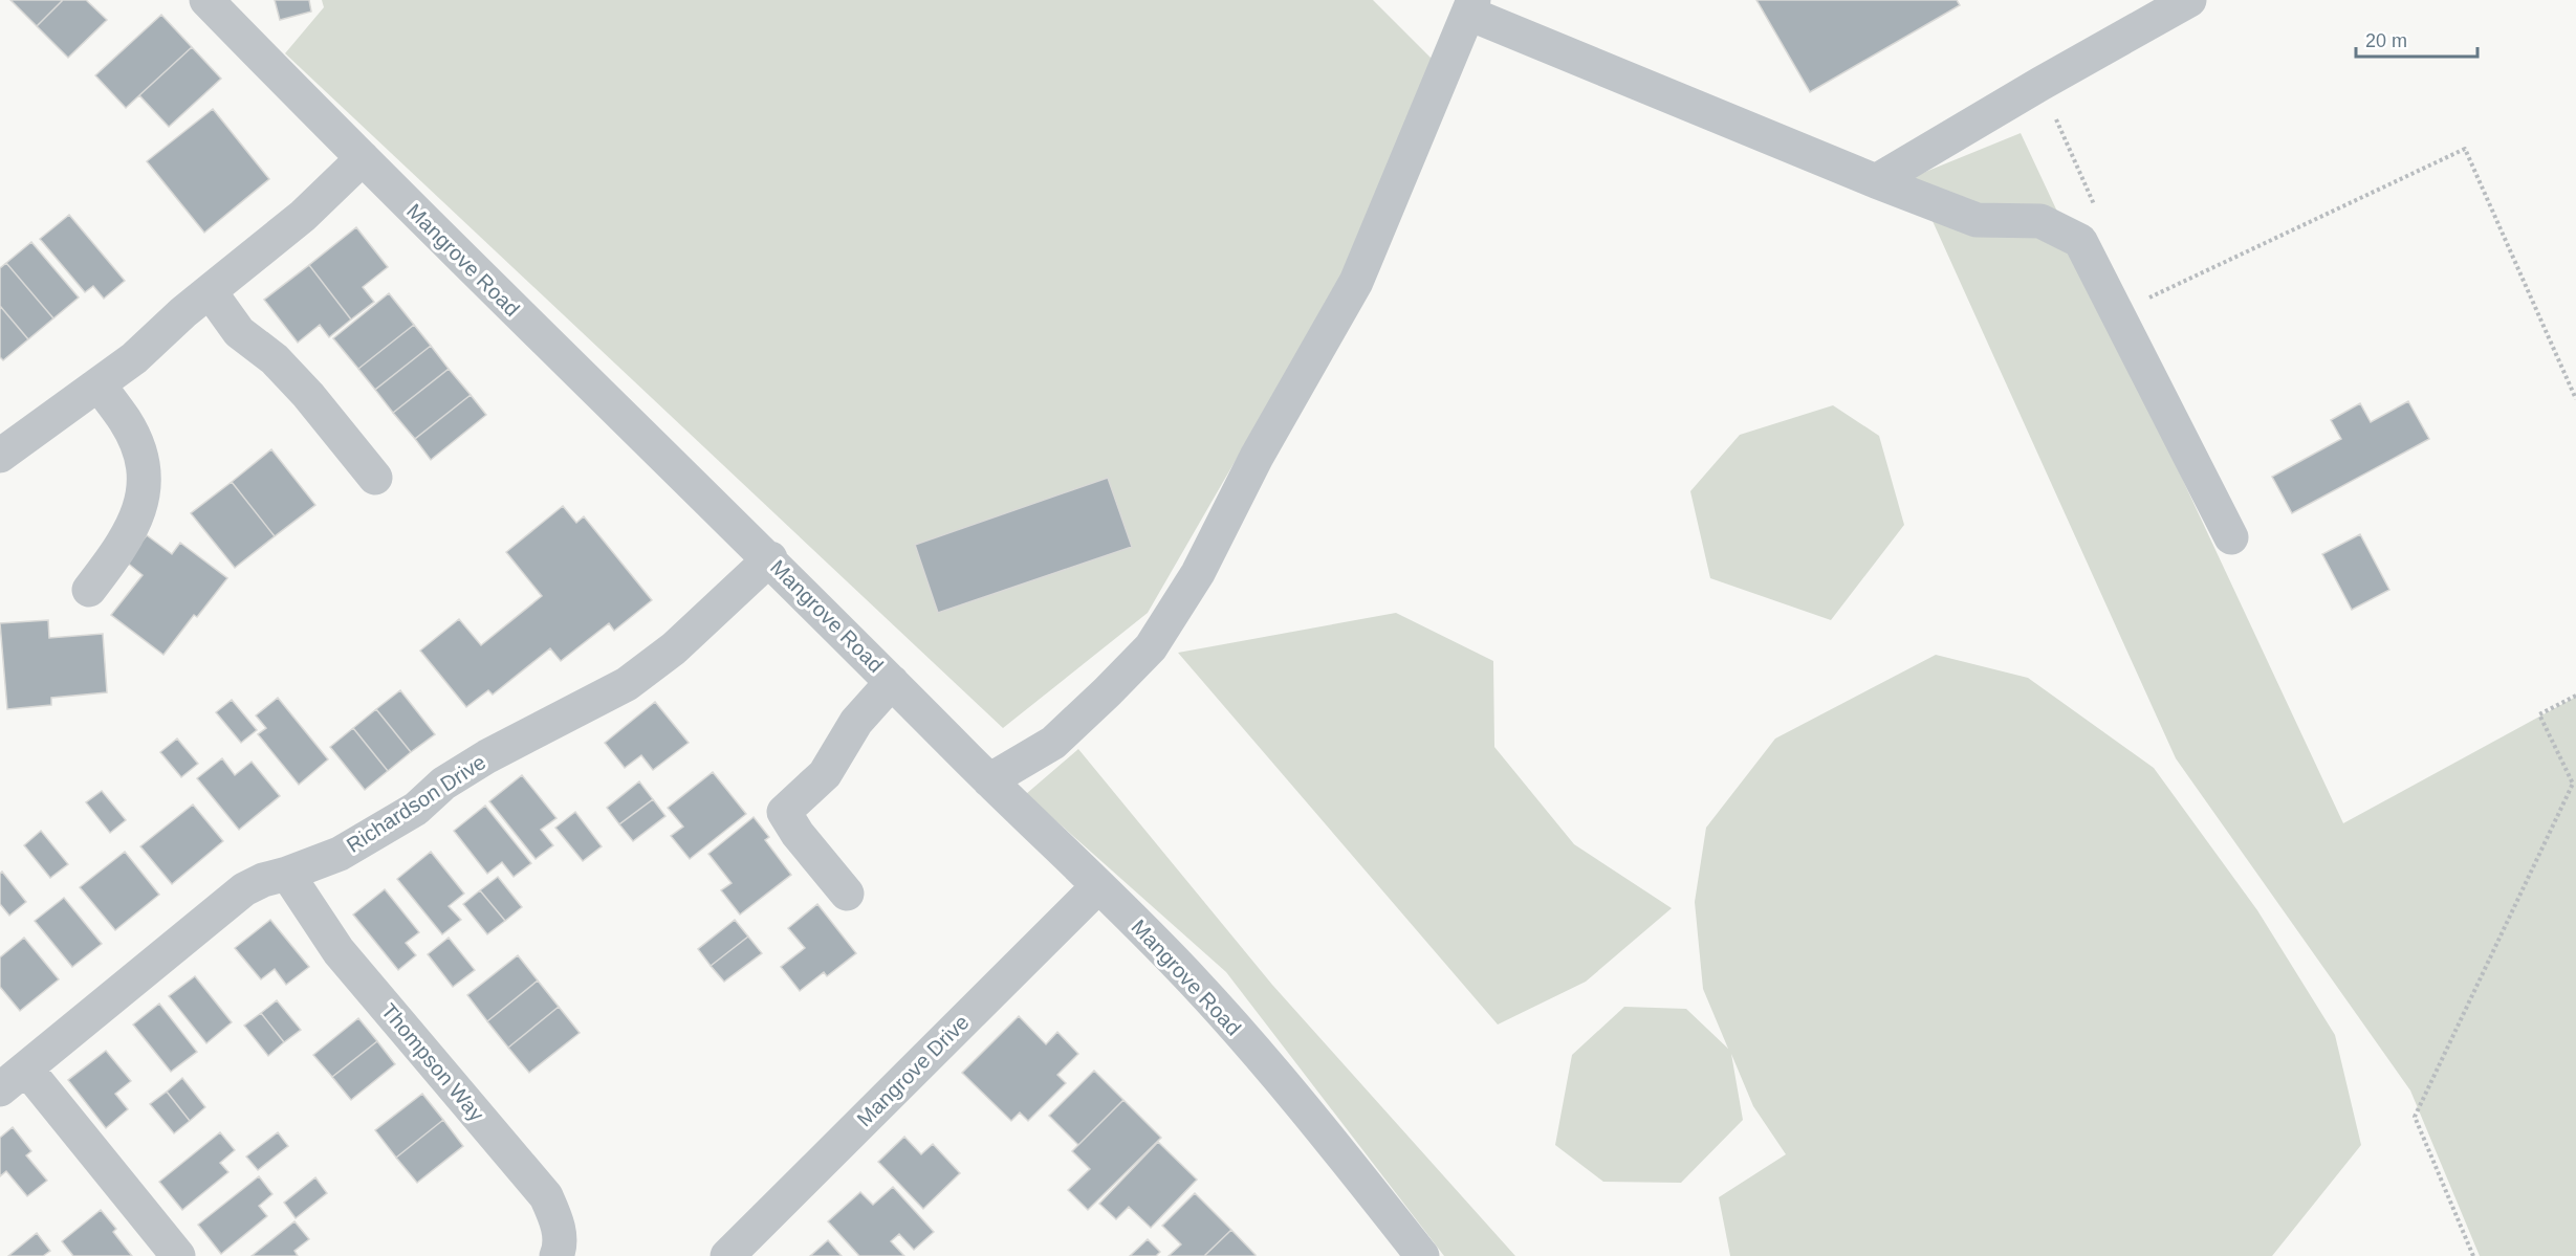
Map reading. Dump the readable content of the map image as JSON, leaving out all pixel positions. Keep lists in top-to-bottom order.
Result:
{
  "streets": {
    "street": [
      "Mangrove Road",
      "Richardson Drive",
      "Thompson Way",
      "Mangrove Drive"
    ]
  },
  "crossings": [
    ["Mangrove Road", "Richardson Drive"],
    ["Mangrove Road", "Mangrove Drive"],
    ["Richardson Drive", "Thompson Way"]
  ],
  "scale_bar": "20 m"
}
